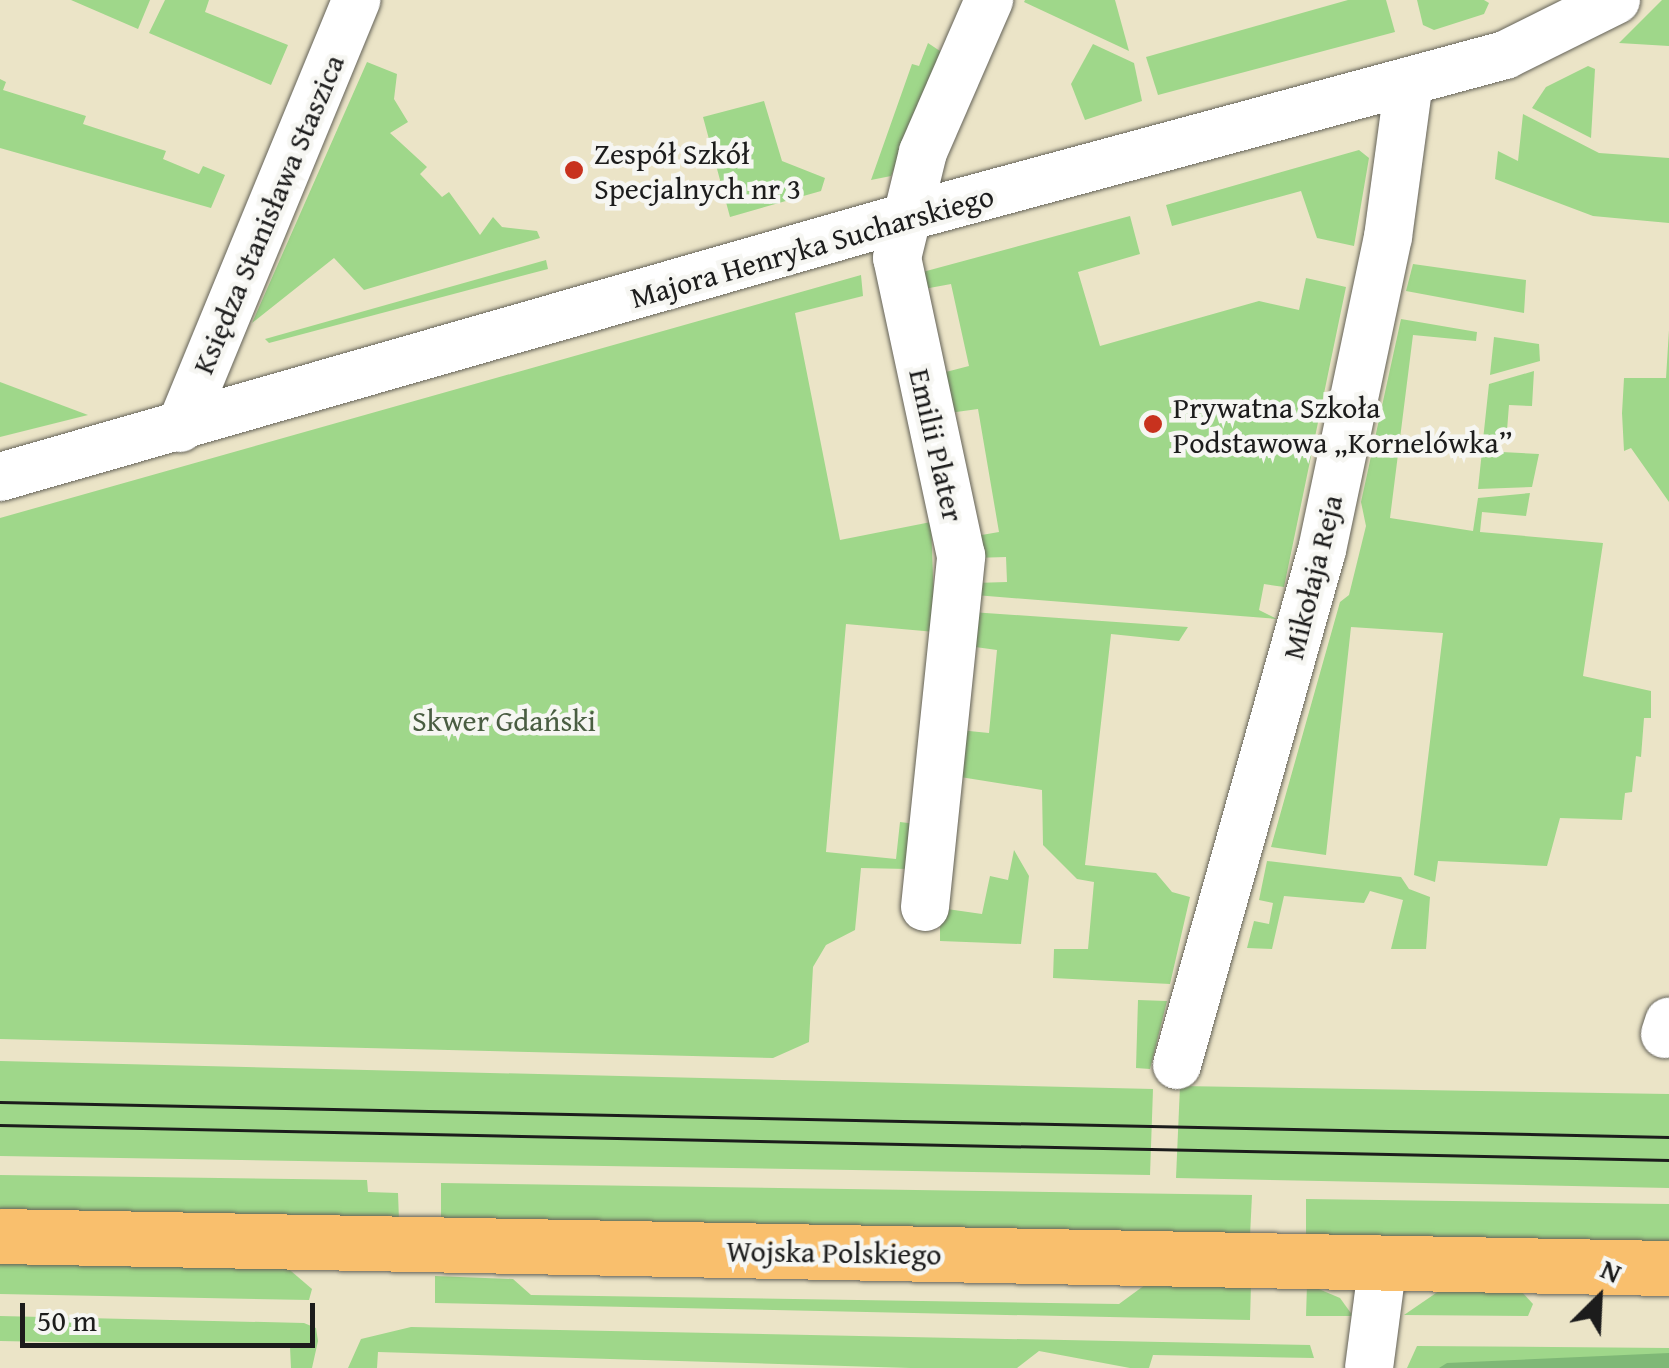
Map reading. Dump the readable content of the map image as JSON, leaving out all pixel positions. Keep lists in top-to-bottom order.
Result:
{
  "streets": {
    "main road": ["Wojska Polskiego"],
    "street": [
      "Księdza Stanisława Staszica",
      "Majora Henryka Sucharskiego",
      "Emilii Plater",
      "Mikołaja Reja"
    ]
  },
  "crossings": [
    ["Księdza Stanisława Staszica", "Majora Henryka Sucharskiego"],
    ["Majora Henryka Sucharskiego", "Emilii Plater"],
    ["Majora Henryka Sucharskiego", "Mikołaja Reja"]
  ],
  "parks": ["Skwer Gdański"],
  "places": ["Zespół Szkół Specjalnych nr 3", "Prywatna Szkoła Podstawowa „Kornelówka”"],
  "scale_bar": "50 m",
  "north": "top right"
}
